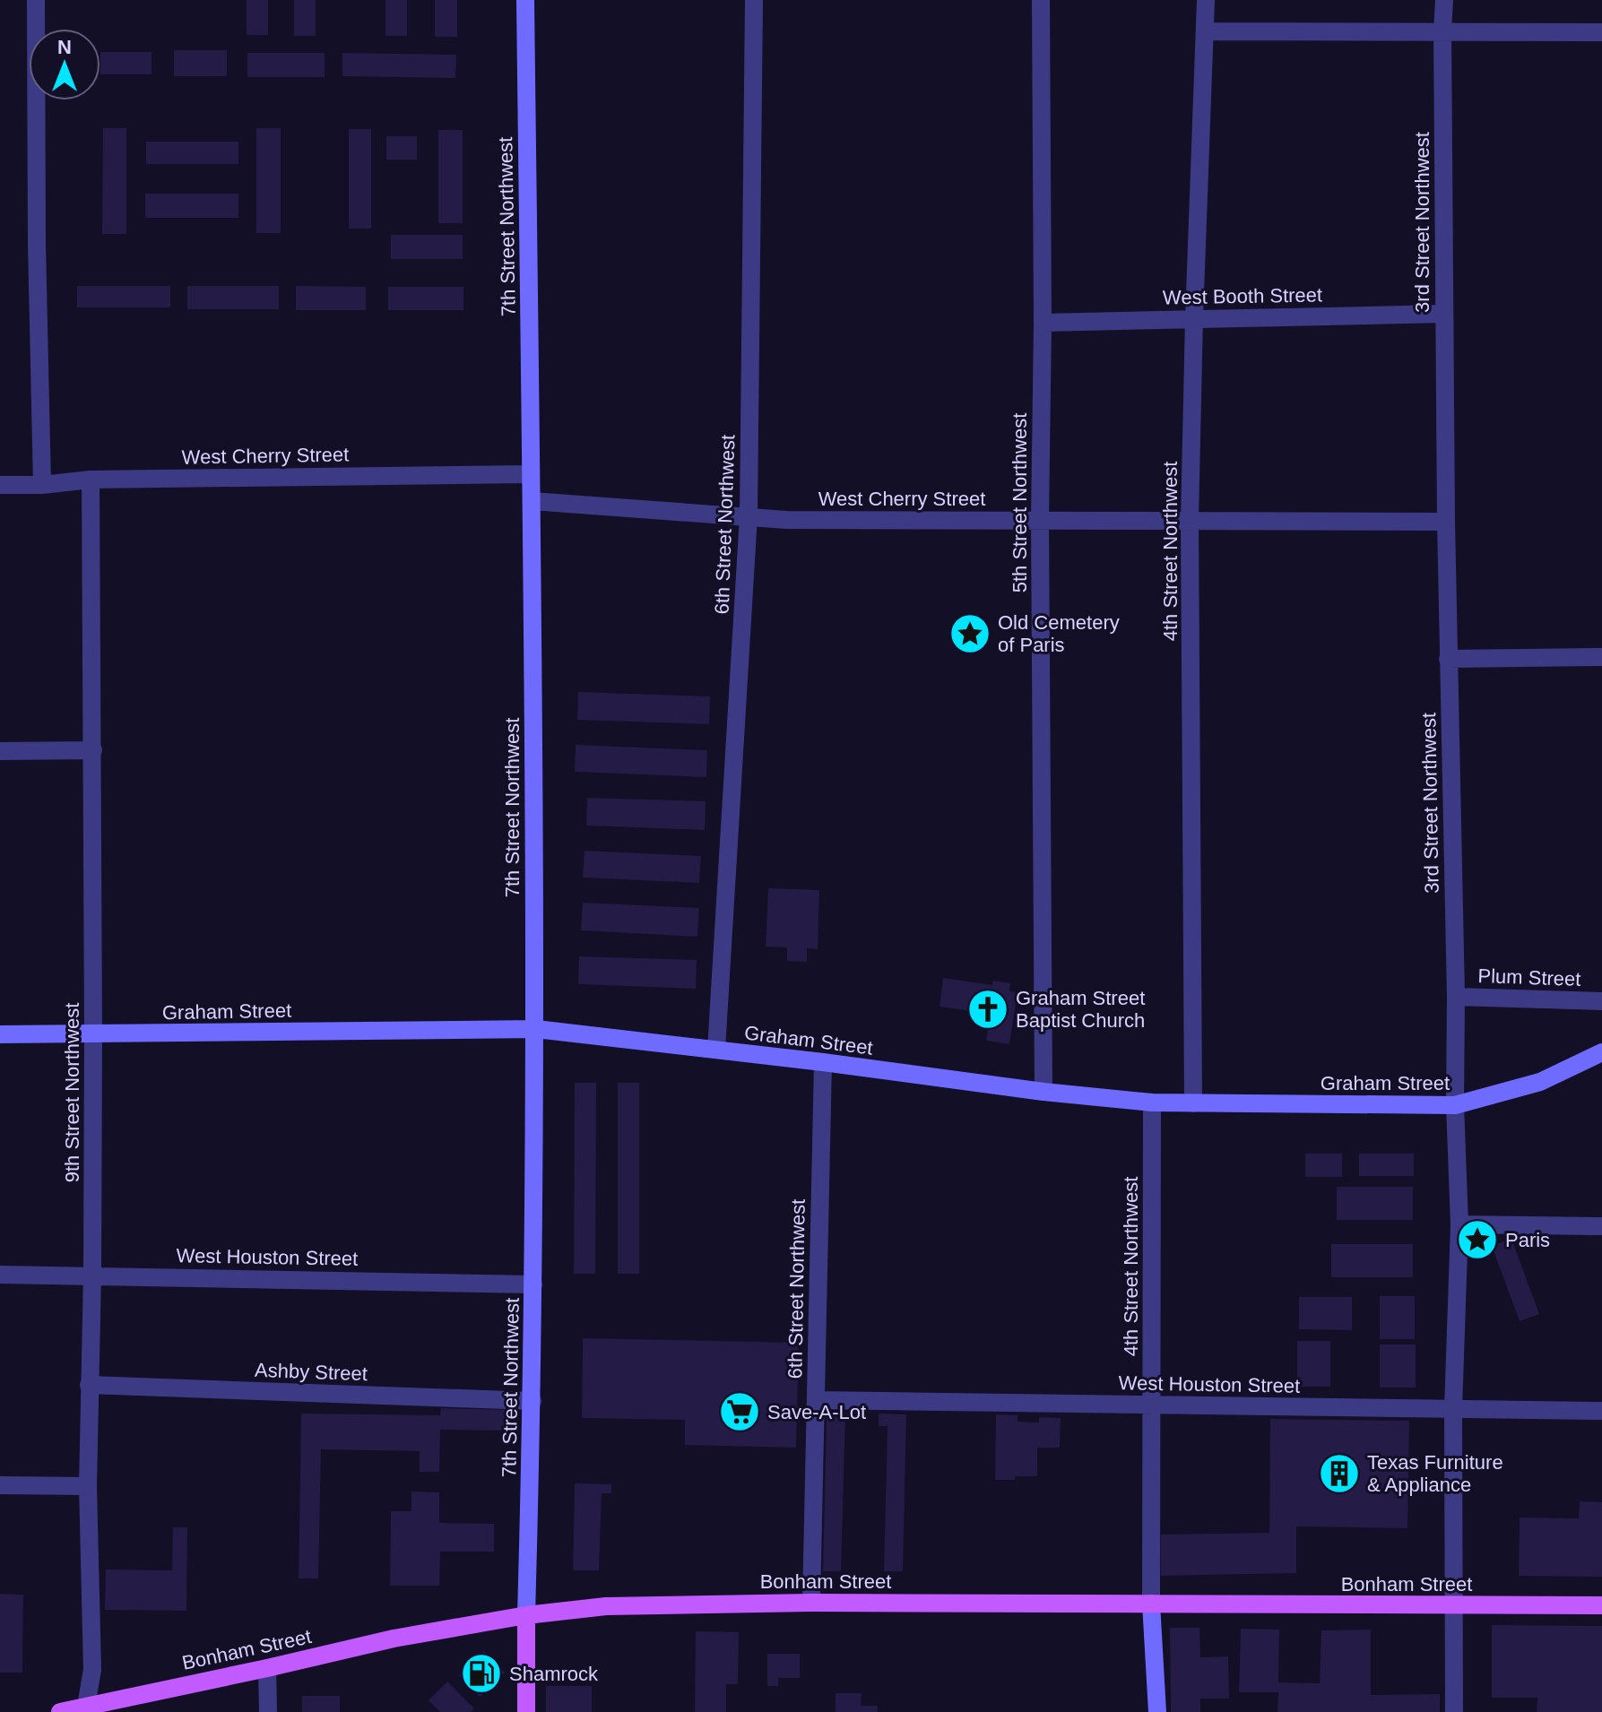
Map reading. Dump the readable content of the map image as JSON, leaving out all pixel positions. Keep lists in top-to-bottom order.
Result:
{
  "streets": {
    "main road": ["Bonham Street"],
    "street": [
      "3rd Street Northwest",
      "7th Street Northwest",
      "West Booth Street",
      "West Cherry Street",
      "5th Street Northwest",
      "6th Street Northwest",
      "4th Street Northwest",
      "Plum Street",
      "Graham Street",
      "9th Street Northwest",
      "West Houston Street",
      "Ashby Street"
    ]
  },
  "crossings": [
    ["3rd Street Northwest", "West Booth Street"],
    ["3rd Street Northwest", "West Cherry Street"],
    ["3rd Street Northwest", "Plum Street"],
    ["3rd Street Northwest", "Graham Street"],
    ["3rd Street Northwest", "West Houston Street"],
    ["3rd Street Northwest", "Bonham Street"],
    ["7th Street Northwest", "West Cherry Street"],
    ["7th Street Northwest", "Graham Street"],
    ["7th Street Northwest", "West Houston Street"],
    ["7th Street Northwest", "Ashby Street"],
    ["7th Street Northwest", "Bonham Street"],
    ["West Booth Street", "5th Street Northwest"],
    ["West Booth Street", "4th Street Northwest"],
    ["West Cherry Street", "5th Street Northwest"],
    ["West Cherry Street", "6th Street Northwest"],
    ["West Cherry Street", "4th Street Northwest"],
    ["West Cherry Street", "9th Street Northwest"],
    ["5th Street Northwest", "Graham Street"],
    ["6th Street Northwest", "Graham Street"],
    ["6th Street Northwest", "West Houston Street"],
    ["6th Street Northwest", "Bonham Street"],
    ["4th Street Northwest", "Graham Street"],
    ["4th Street Northwest", "West Houston Street"],
    ["4th Street Northwest", "Bonham Street"],
    ["Graham Street", "9th Street Northwest"],
    ["9th Street Northwest", "West Houston Street"],
    ["9th Street Northwest", "Ashby Street"],
    ["9th Street Northwest", "Bonham Street"]
  ],
  "places": {
    "place": ["Old Cemetery of Paris", "Paris"],
    "church": ["Graham Street Baptist Church"],
    "supermarket": ["Save-A-Lot"],
    "building": ["Texas Furniture & Appliance"],
    "fuel station": ["Shamrock"]
  },
  "north": "top"
}
